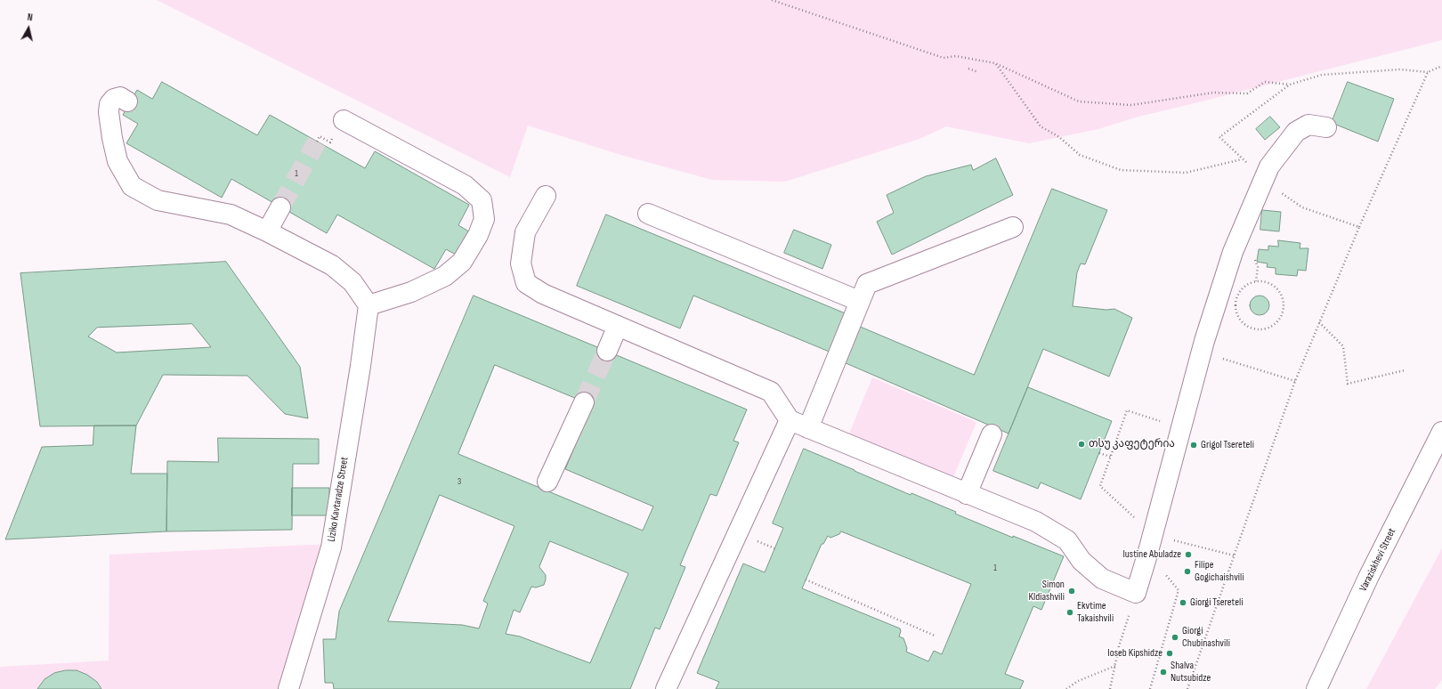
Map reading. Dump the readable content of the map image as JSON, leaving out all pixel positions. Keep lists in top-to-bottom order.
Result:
{
  "streets": {
    "street": ["Liziko Kavtaradze Street", "Varaziskhevi Street"]
  },
  "places": [
    "თსუ კაფეტერია",
    "Grigol Tsereteli",
    "Iustine Abuladze",
    "Filipe Gogichaishvili",
    "Simon Kldiashvili",
    "Giorgi Tsereteli",
    "Ekvtime Takaishvili",
    "Giorgi Chubinashvili",
    "Ioseb Kipshidze",
    "Shalva Nutsubidze"
  ],
  "house_numbers": ["1", "3", "1"],
  "north": "top"
}
